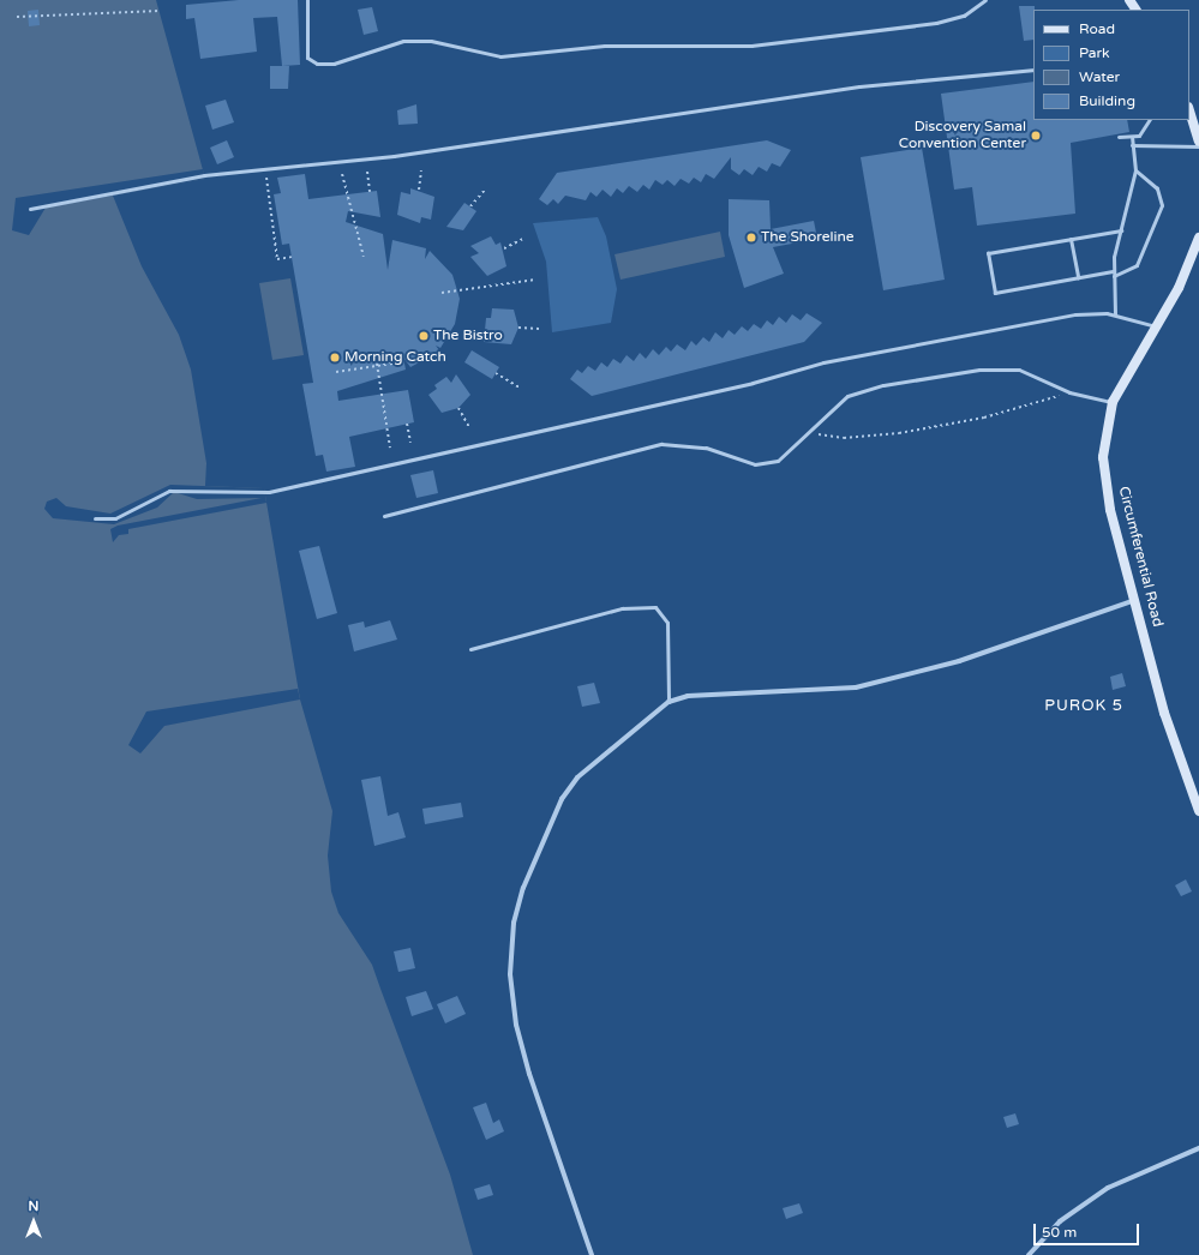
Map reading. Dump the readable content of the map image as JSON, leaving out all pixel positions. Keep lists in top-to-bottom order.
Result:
{
  "streets": {
    "main road": ["Circumferential Road"]
  },
  "districts": ["PUROK 5"],
  "places": [
    "Discovery Samal Convention Center",
    "The Shoreline",
    "The Bistro",
    "Morning Catch"
  ],
  "legend": [
    "Road",
    "Park",
    "Water",
    "Building"
  ],
  "scale_bar": "50 m",
  "north": "top"
}
